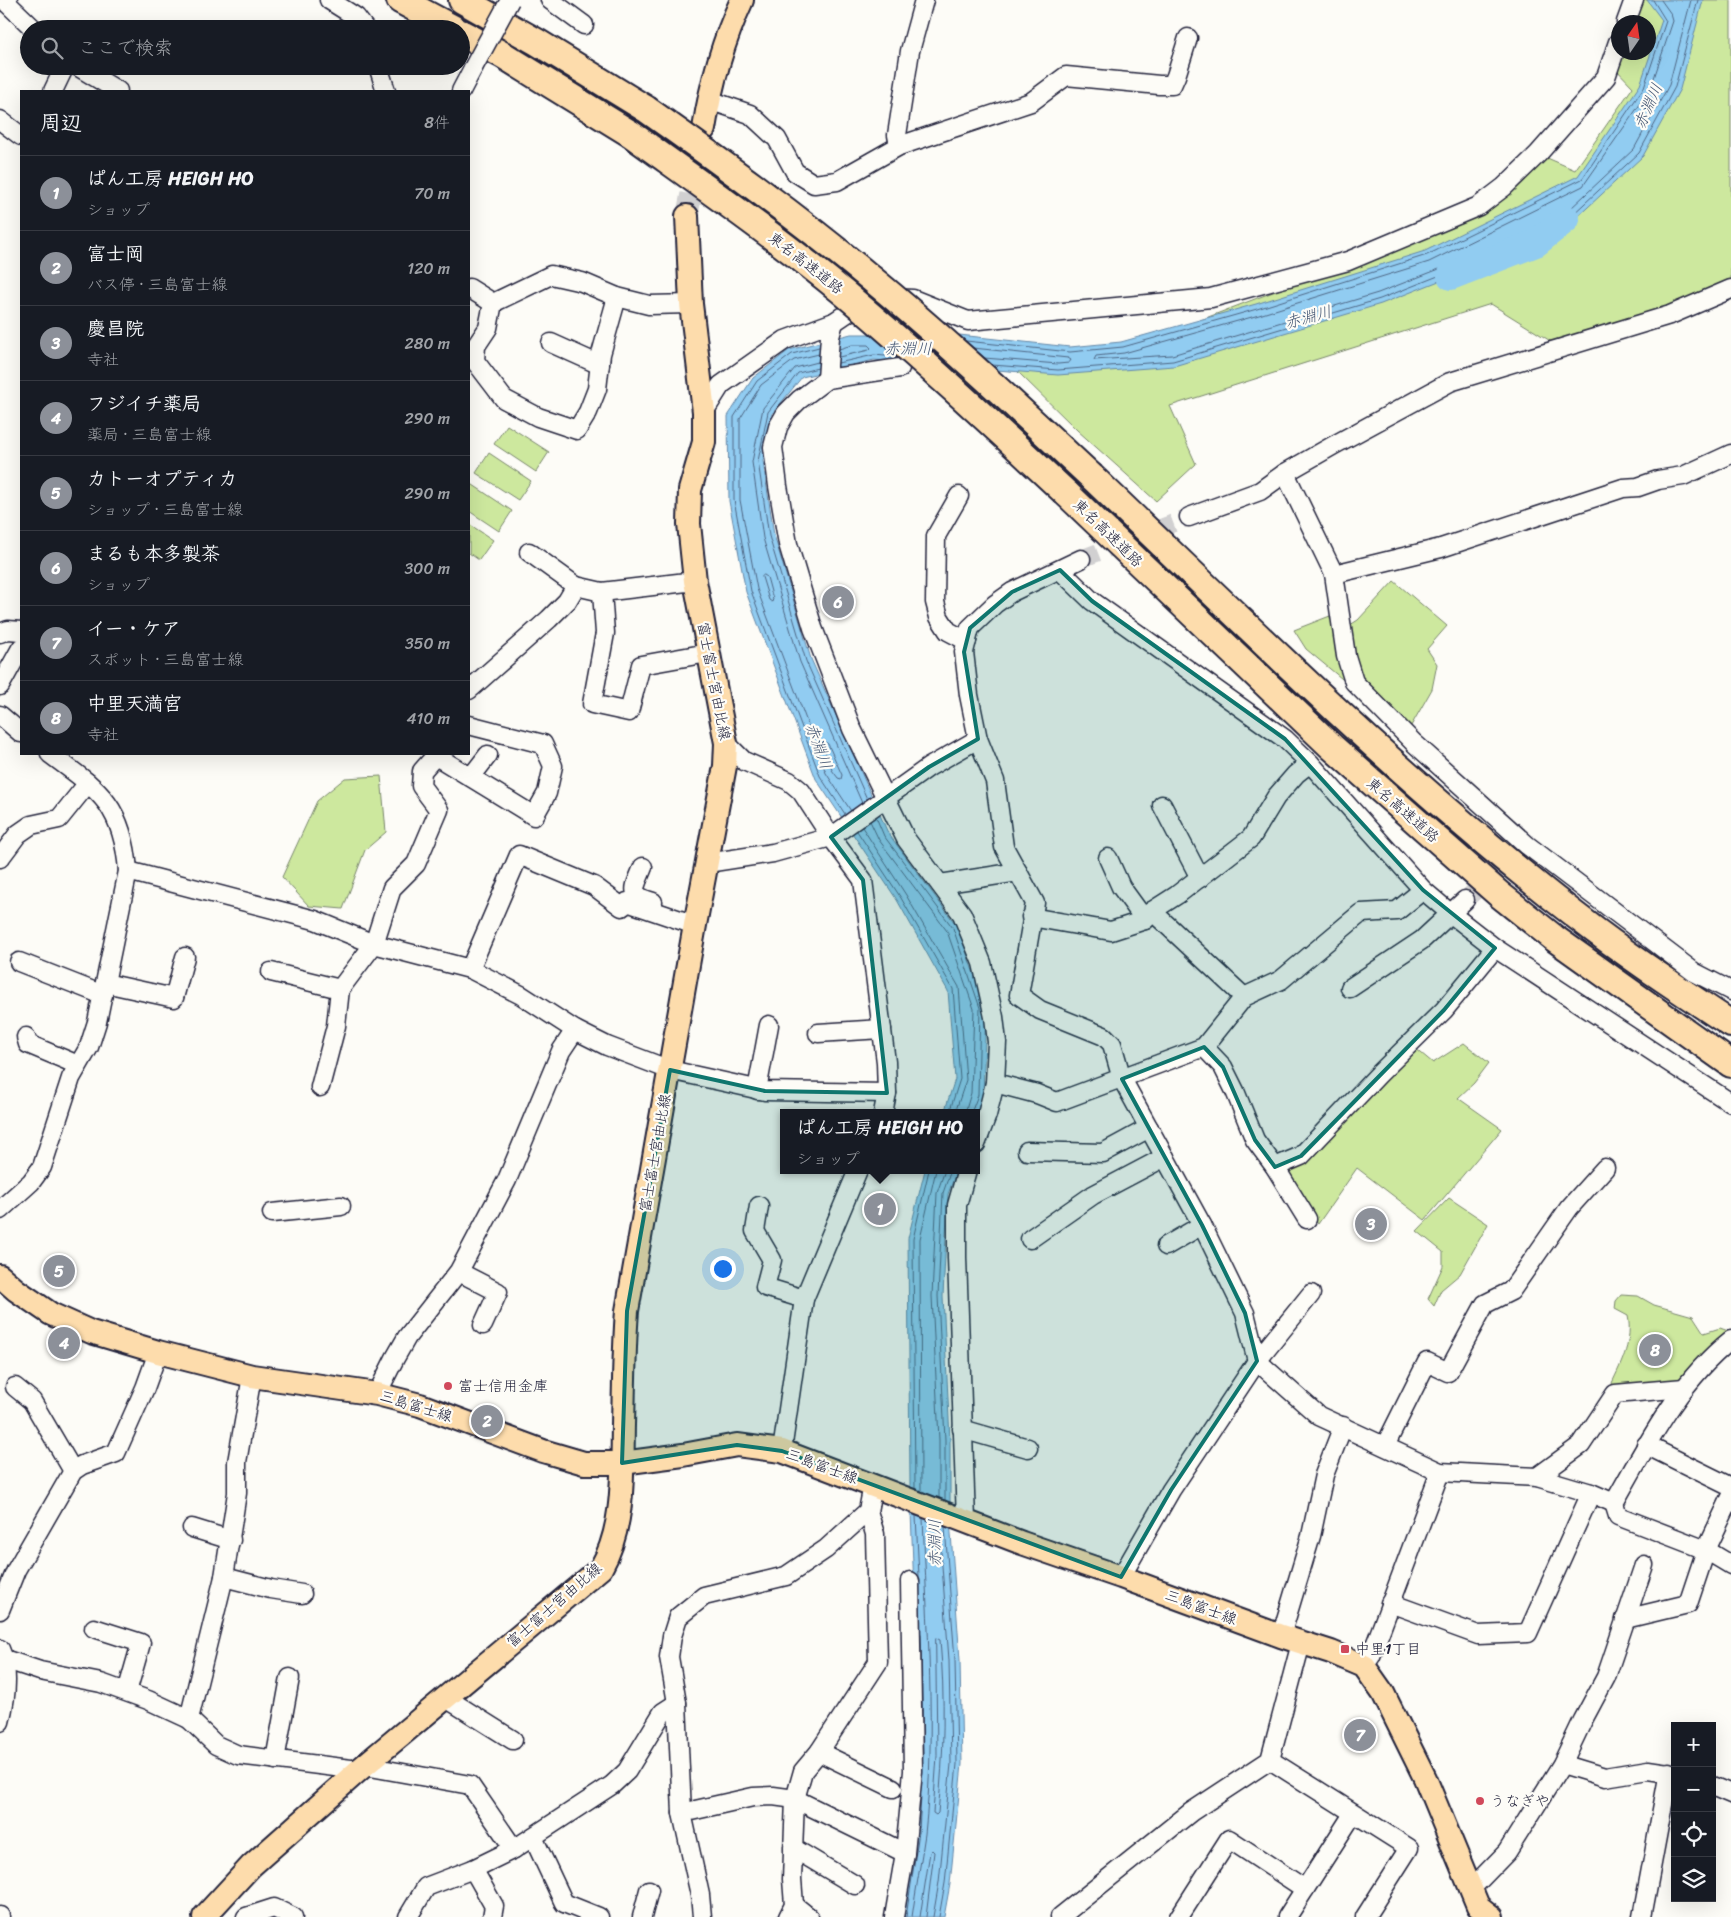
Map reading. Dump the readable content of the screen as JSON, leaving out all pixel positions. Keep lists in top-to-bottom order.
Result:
{
  "streets": {
    "highway": ["東名高速道路"],
    "main road": ["富士富士宮由比線", "三島富士線"]
  },
  "crossings": [
    ["富士富士宮由比線", "三島富士線"]
  ],
  "water": ["赤淵川"],
  "places": {
    "other": ["富士信用金庫", "うなぎや"],
    "transit": ["中里1丁目"]
  },
  "north": "top",
  "page": {
    "search": "ここで検索",
    "heading": ["周辺", "8件"],
    "list": [
      {
        "mark": "1",
        "name": "ぱん工房 HEIGH HO",
        "note": "ショップ",
        "value": "70 m"
      },
      {
        "mark": "2",
        "name": "富士岡",
        "note": "バス停 · 三島富士線",
        "value": "120 m"
      },
      {
        "mark": "3",
        "name": "慶昌院",
        "note": "寺社",
        "value": "280 m"
      },
      {
        "mark": "4",
        "name": "フジイチ薬局",
        "note": "薬局 · 三島富士線",
        "value": "290 m"
      },
      {
        "mark": "5",
        "name": "カトーオプティカ",
        "note": "ショップ · 三島富士線",
        "value": "290 m"
      },
      {
        "mark": "6",
        "name": "まるも本多製茶",
        "note": "ショップ",
        "value": "300 m"
      },
      {
        "mark": "7",
        "name": "イー・ケア",
        "note": "スポット · 三島富士線",
        "value": "350 m"
      },
      {
        "mark": "8",
        "name": "中里天満宮",
        "note": "寺社",
        "value": "410 m"
      }
    ],
    "pins": [
      "6",
      "1",
      "3",
      "5",
      "4",
      "8",
      "2",
      "7"
    ],
    "popup": ["ぱん工房 HEIGH HO", "ショップ"],
    "map_buttons": ["+", "−"]
  }
}
